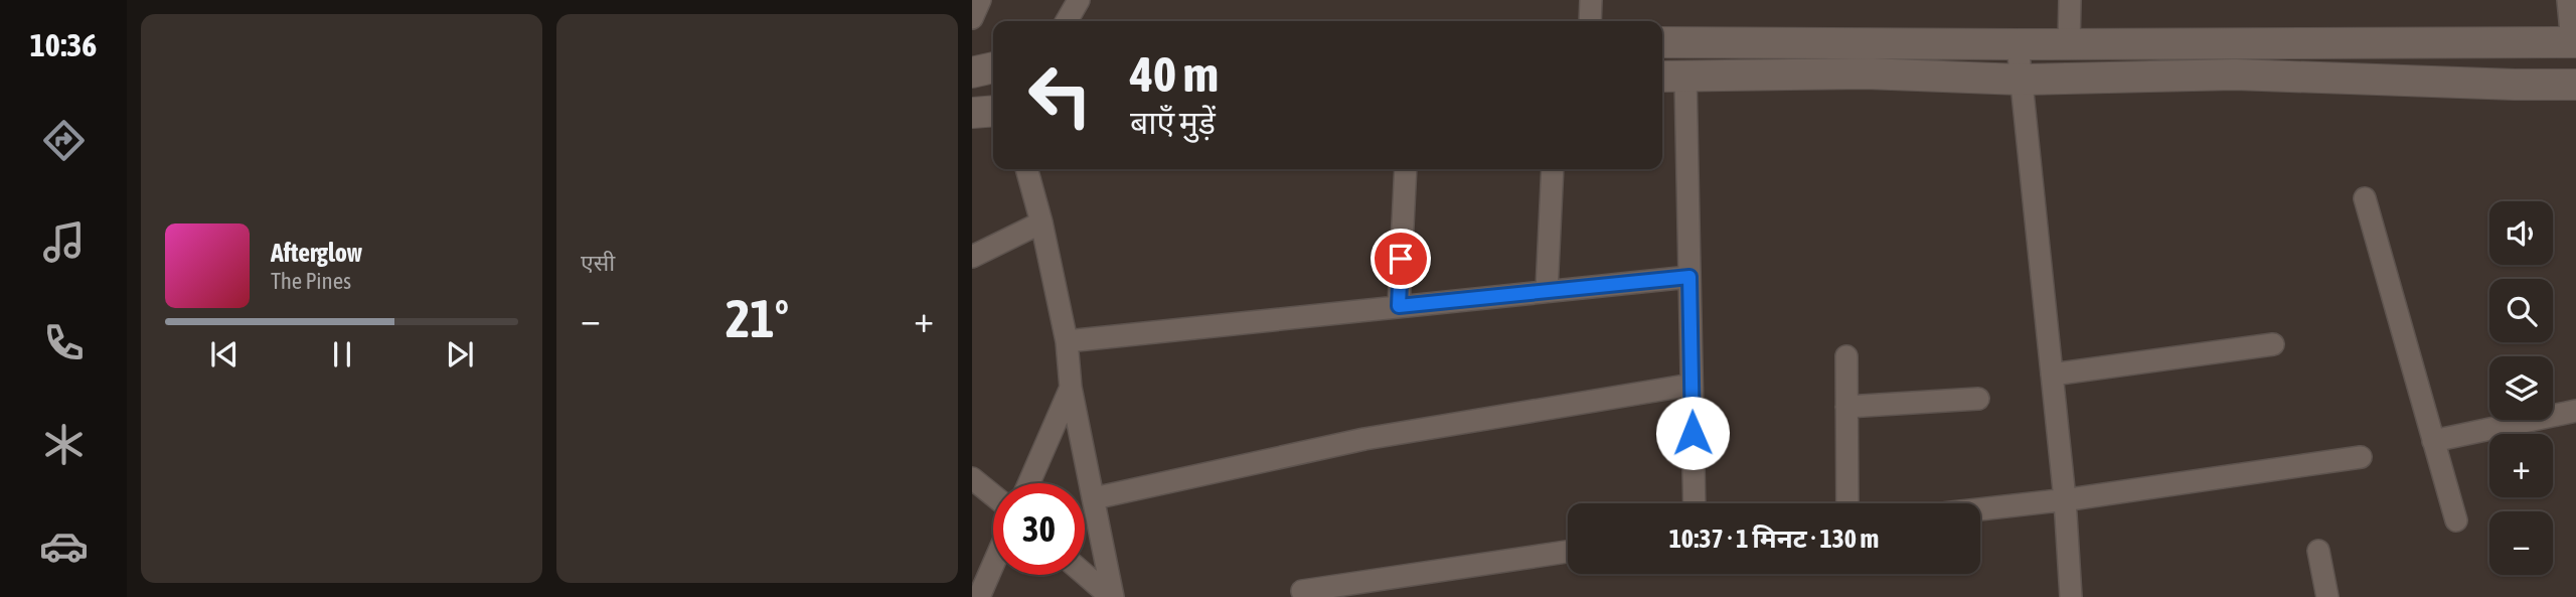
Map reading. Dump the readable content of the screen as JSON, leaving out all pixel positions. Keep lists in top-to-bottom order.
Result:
{
  "page": {
    "tabs": "10:36",
    "tile": "एसी",
    "turn": ["40 m", "बाएँ मुड़ें"],
    "map_buttons": ["+", "−"],
    "song": ["Afterglow", "The Pines"],
    "heat": ["−", "21°", "+"],
    "limit": "30",
    "trip": "10:37 · 1 मिनट · 130 m"
  }
}
